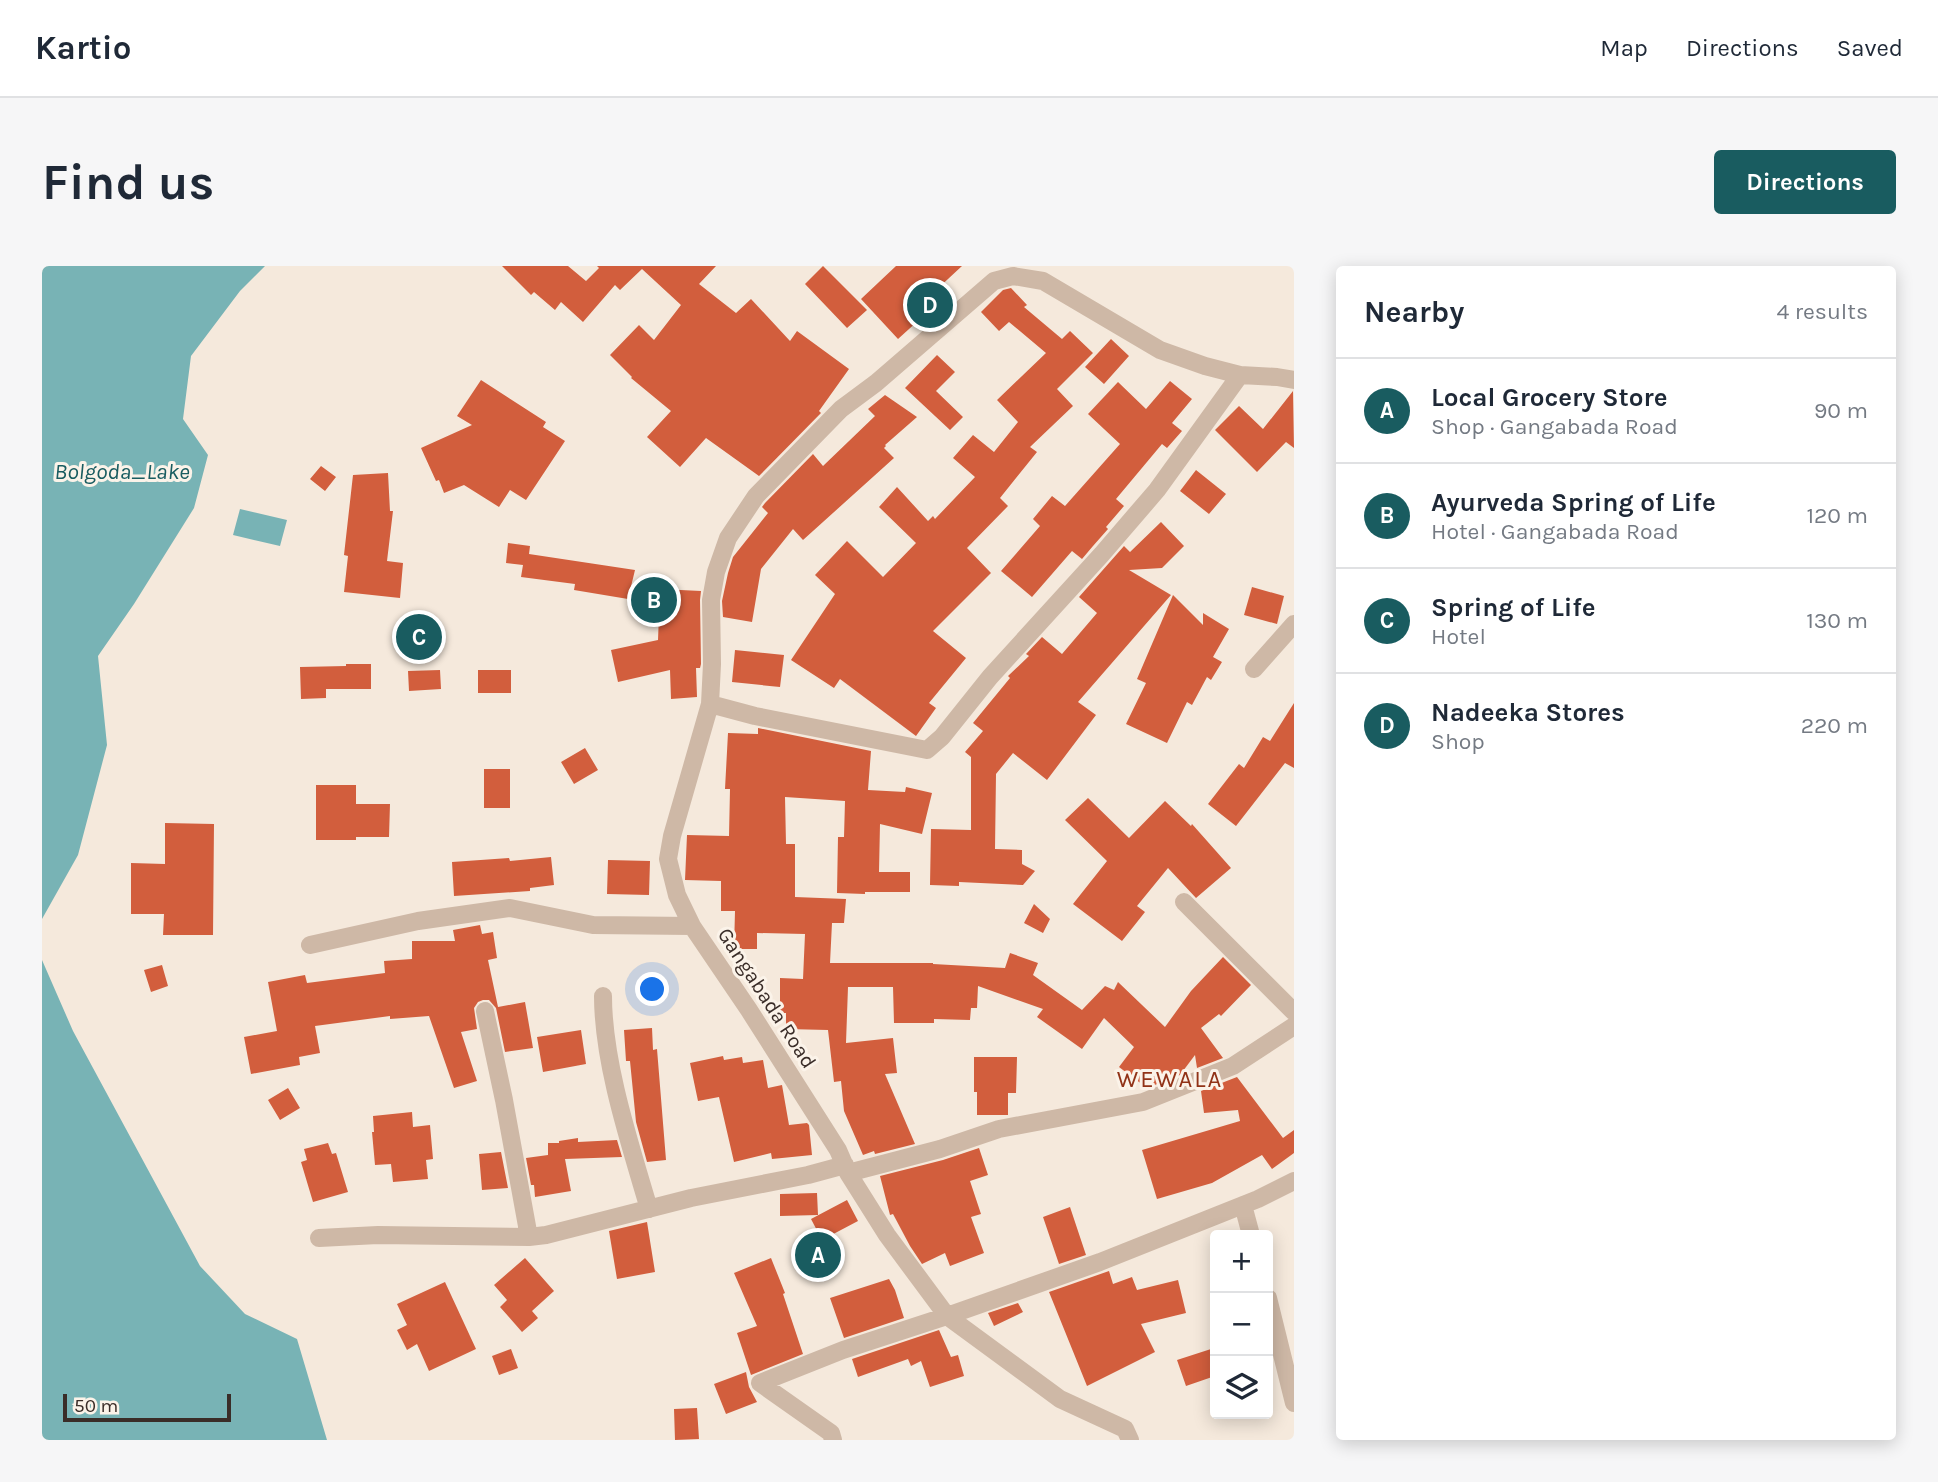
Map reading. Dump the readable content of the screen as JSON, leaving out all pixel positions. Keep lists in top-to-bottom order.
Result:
{
  "streets": {
    "street": ["Gangabada Road"]
  },
  "districts": ["WEWALA"],
  "water": ["Bolgoda_Lake"],
  "scale_bar": "50 m",
  "page": {
    "header": "Kartio",
    "nav": ["Map", "Directions", "Saved"],
    "buttons": "Directions",
    "title": "Find us",
    "heading": ["Nearby", "4 results"],
    "pins": [
      "D",
      "B",
      "C",
      "A"
    ],
    "list": [
      {
        "mark": "A",
        "name": "Local Grocery Store",
        "note": "Shop · Gangabada Road",
        "value": "90 m"
      },
      {
        "mark": "B",
        "name": "Ayurveda Spring of Life",
        "note": "Hotel · Gangabada Road",
        "value": "120 m"
      },
      {
        "mark": "C",
        "name": "Spring of Life",
        "note": "Hotel",
        "value": "130 m"
      },
      {
        "mark": "D",
        "name": "Nadeeka Stores",
        "note": "Shop",
        "value": "220 m"
      }
    ],
    "map_buttons": ["+", "−"],
    "scale": "50 m"
  }
}
